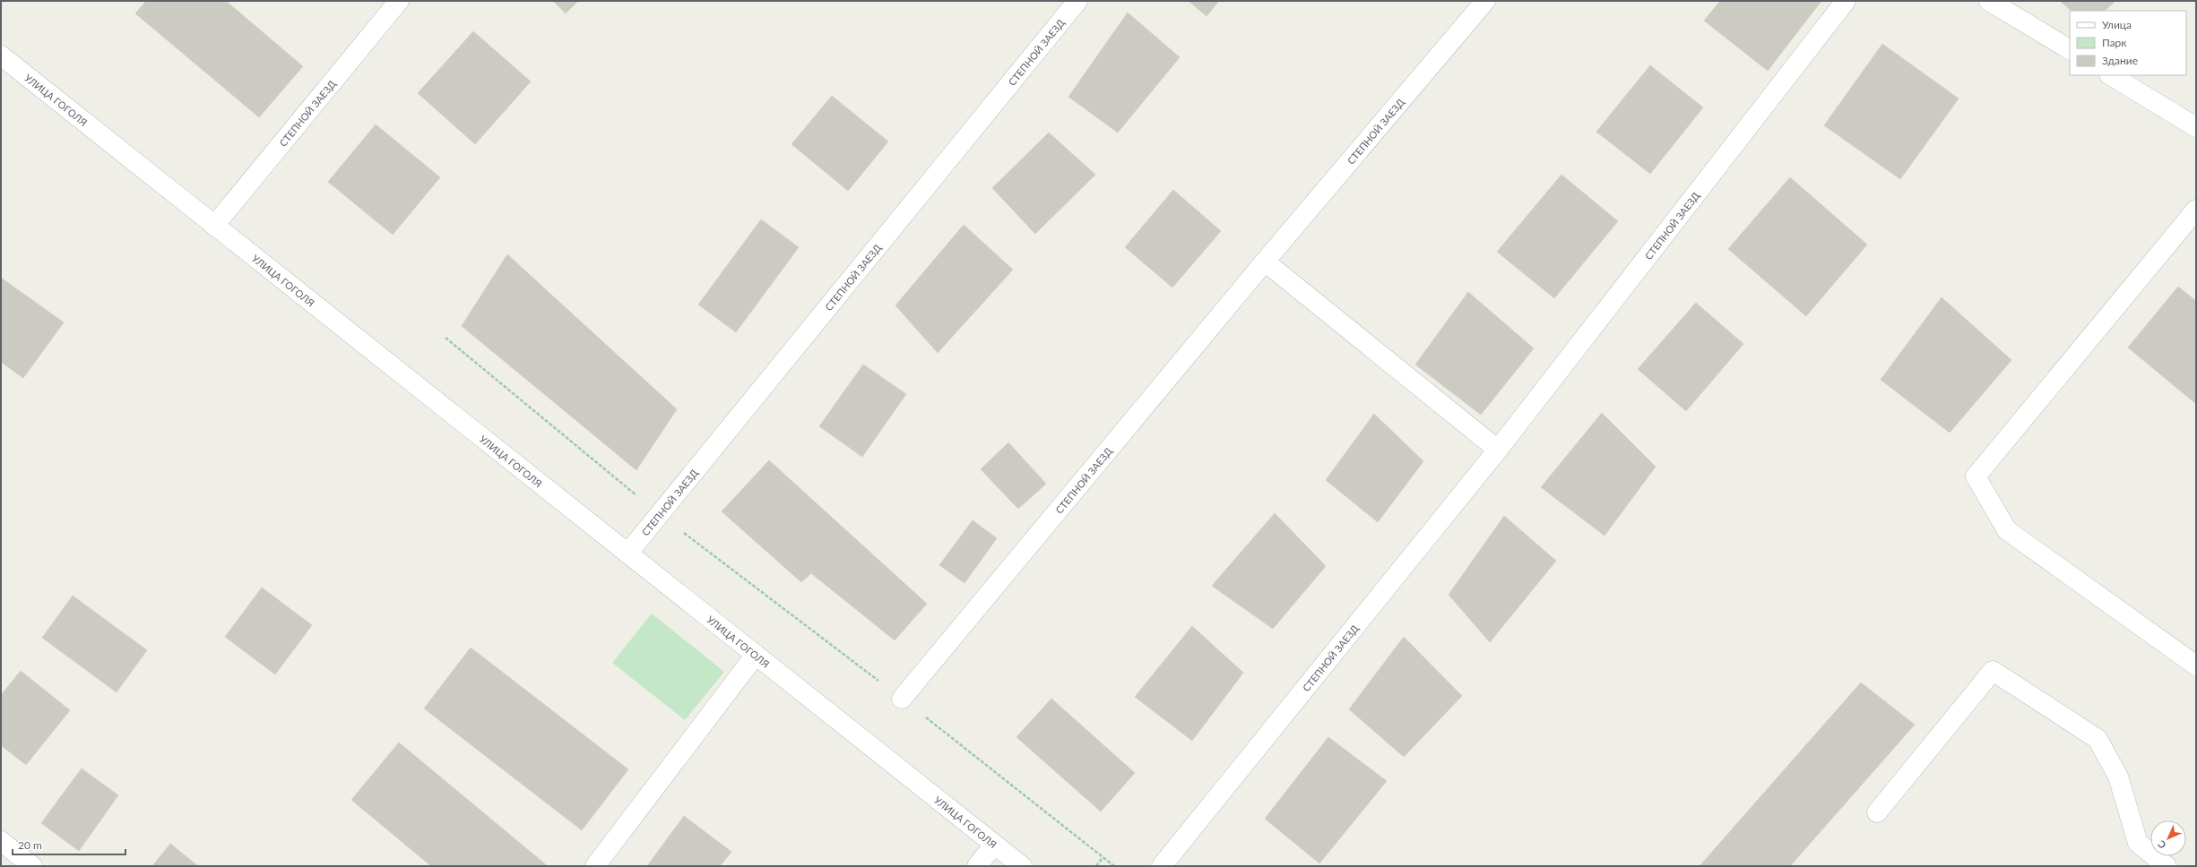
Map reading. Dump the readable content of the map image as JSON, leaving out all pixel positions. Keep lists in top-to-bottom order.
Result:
{
  "streets": {
    "street": ["СТЕПНОЙ ЗАЕЗД", "УЛИЦА ГОГОЛЯ"]
  },
  "crossings": [
    ["СТЕПНОЙ ЗАЕЗД", "УЛИЦА ГОГОЛЯ"]
  ],
  "legend": ["Улица", "Парк", "Здание"],
  "scale_bar": "20 m",
  "north": "bottom left"
}
